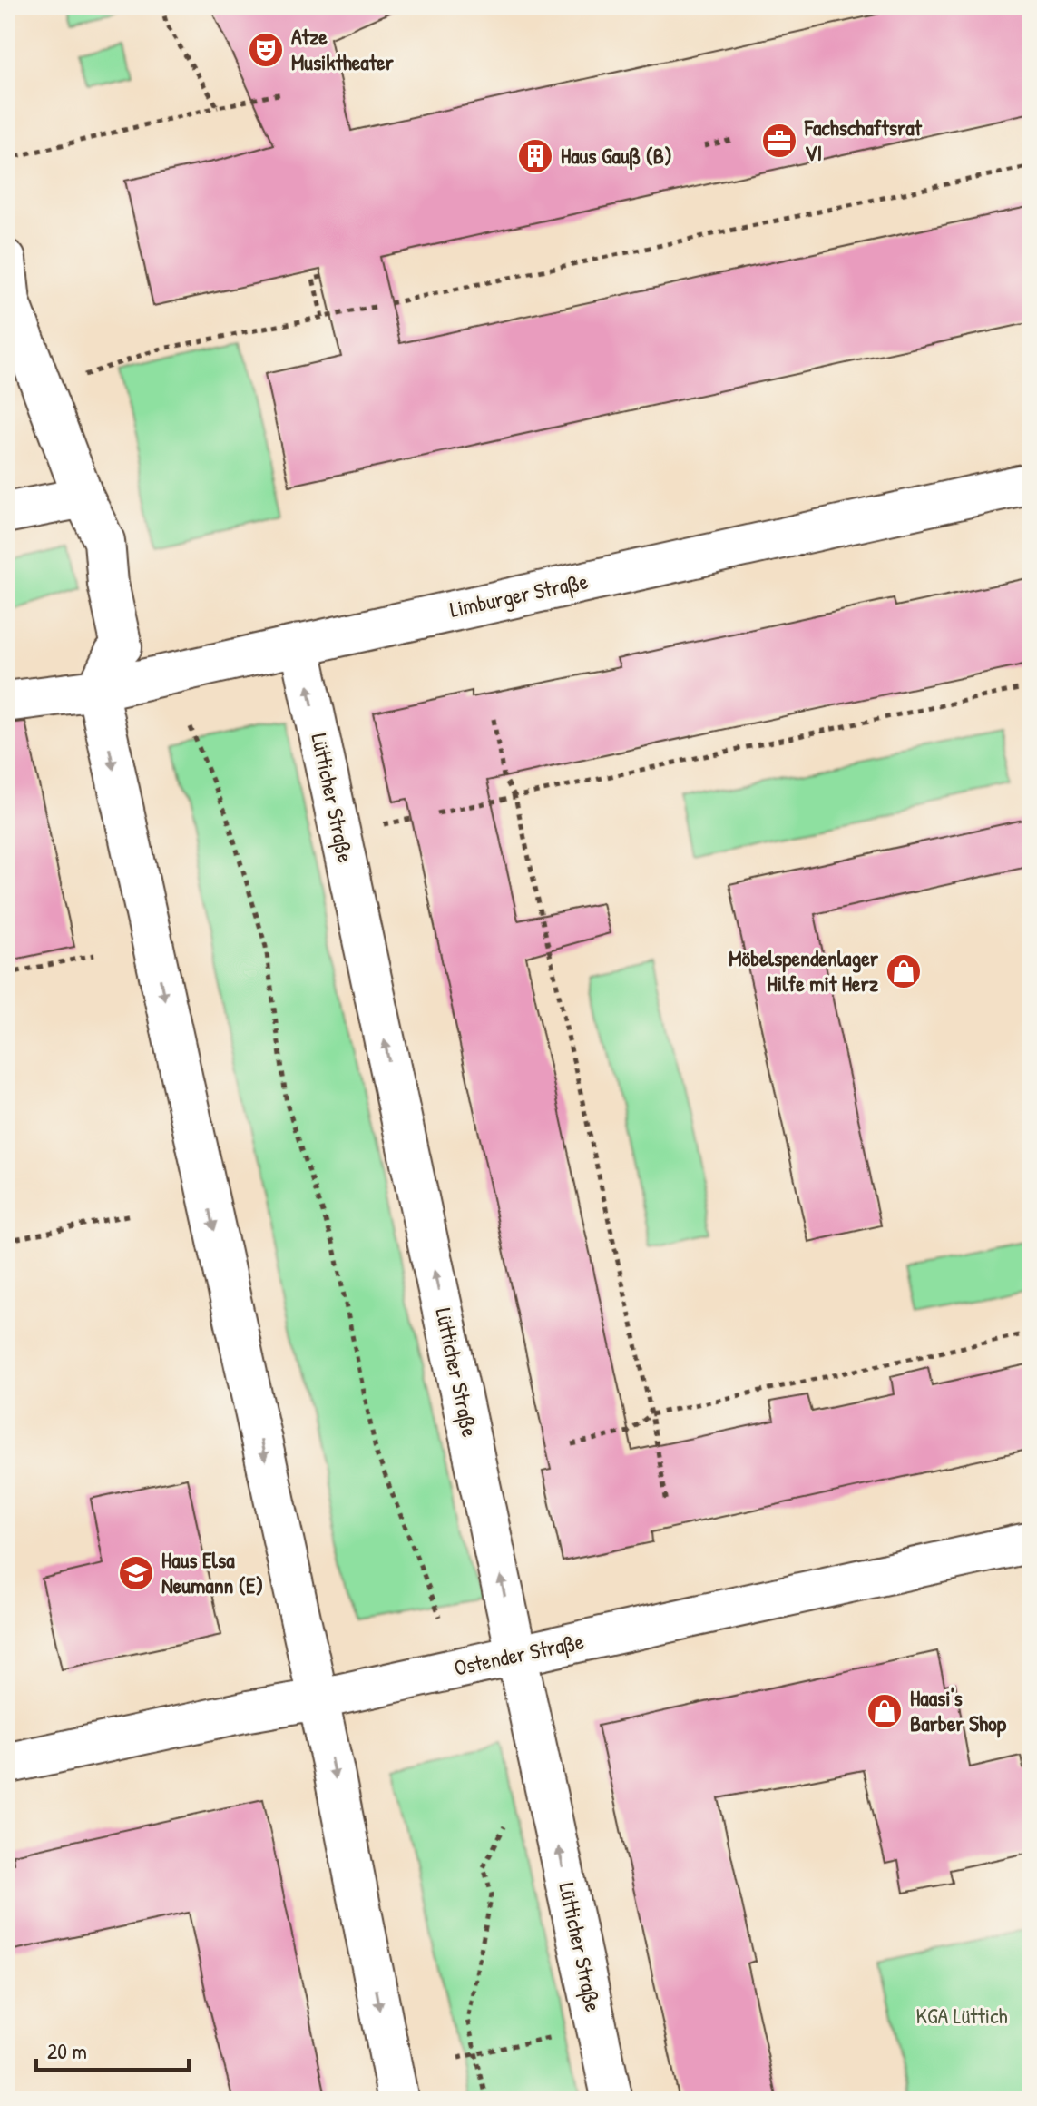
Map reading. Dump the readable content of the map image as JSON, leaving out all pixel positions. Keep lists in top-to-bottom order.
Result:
{
  "streets": {
    "street": ["Limburger Straße", "Lütticher Straße", "Ostender Straße"]
  },
  "crossings": [
    ["Limburger Straße", "Lütticher Straße"],
    ["Lütticher Straße", "Ostender Straße"]
  ],
  "parks": ["KGA Lüttich"],
  "places": {
    "theatre": ["Atze Musiktheater"],
    "office": ["Fachschaftsrat VI"],
    "building": ["Haus Gauß (B)"],
    "shop": ["Möbelspendenlager Hilfe mit Herz", "Haasi's Barber Shop"],
    "school or university": ["Haus Elsa Neumann (E)"]
  },
  "scale_bar": "20 m"
}
